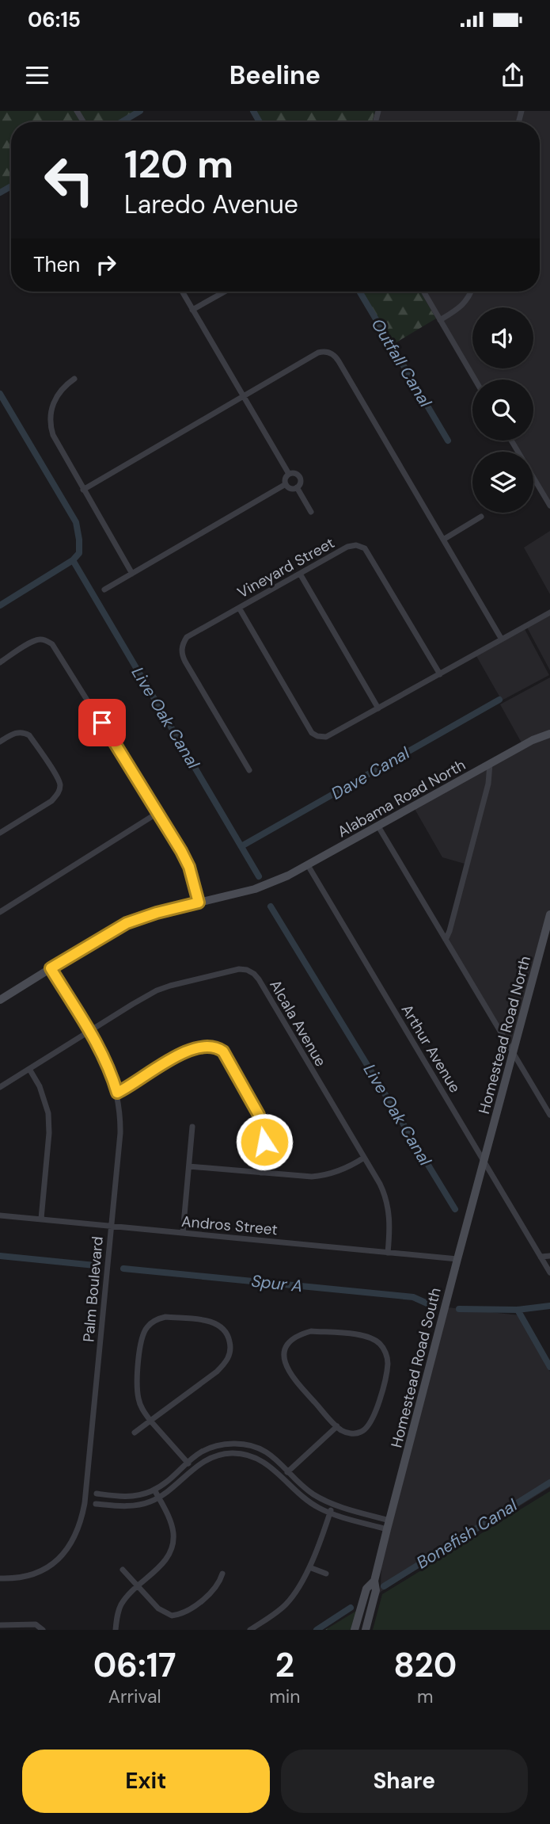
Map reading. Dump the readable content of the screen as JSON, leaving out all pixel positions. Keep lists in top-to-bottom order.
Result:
{
  "streets": {
    "main road": ["Alabama Road North", "Homestead Road North", "Homestead Road South"],
    "street": [
      "Vineyard Street",
      "Alcala Avenue",
      "Arthur Avenue",
      "Andros Street",
      "Palm Boulevard"
    ]
  },
  "crossings": [
    ["Alabama Road North", "Arthur Avenue"],
    ["Alabama Road North", "Palm Boulevard"],
    ["Alcala Avenue", "Andros Street"],
    ["Alcala Avenue", "Palm Boulevard"],
    ["Homestead Road North", "Arthur Avenue"],
    ["Homestead Road North", "Homestead Road South"],
    ["Arthur Avenue", "Homestead Road South"],
    ["Andros Street", "Palm Boulevard"],
    ["Andros Street", "Homestead Road South"]
  ],
  "water": [
    "Outfall Canal",
    "Live Oak Canal",
    "Dave Canal",
    "Spur A",
    "Bonefish Canal"
  ],
  "page": {
    "status": "06:15",
    "header": "Beeline",
    "turn": ["120 m", "Laredo Avenue"],
    "then": "Then",
    "eta": [
      "06:17",
      "Arrival",
      "2",
      "min",
      "820",
      "m"
    ],
    "buttons": ["Exit", "Share"]
  }
}
